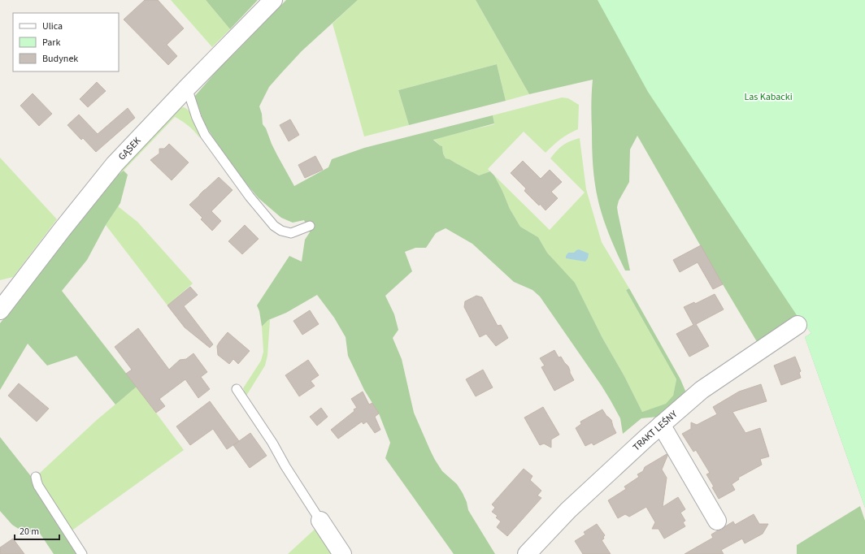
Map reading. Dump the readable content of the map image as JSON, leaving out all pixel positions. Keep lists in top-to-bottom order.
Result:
{
  "streets": {
    "street": ["GĄSEK", "TRAKT LEŚNY"]
  },
  "parks": ["Las Kabacki"],
  "legend": ["Ulica", "Park", "Budynek"],
  "scale_bar": "20 m"
}
